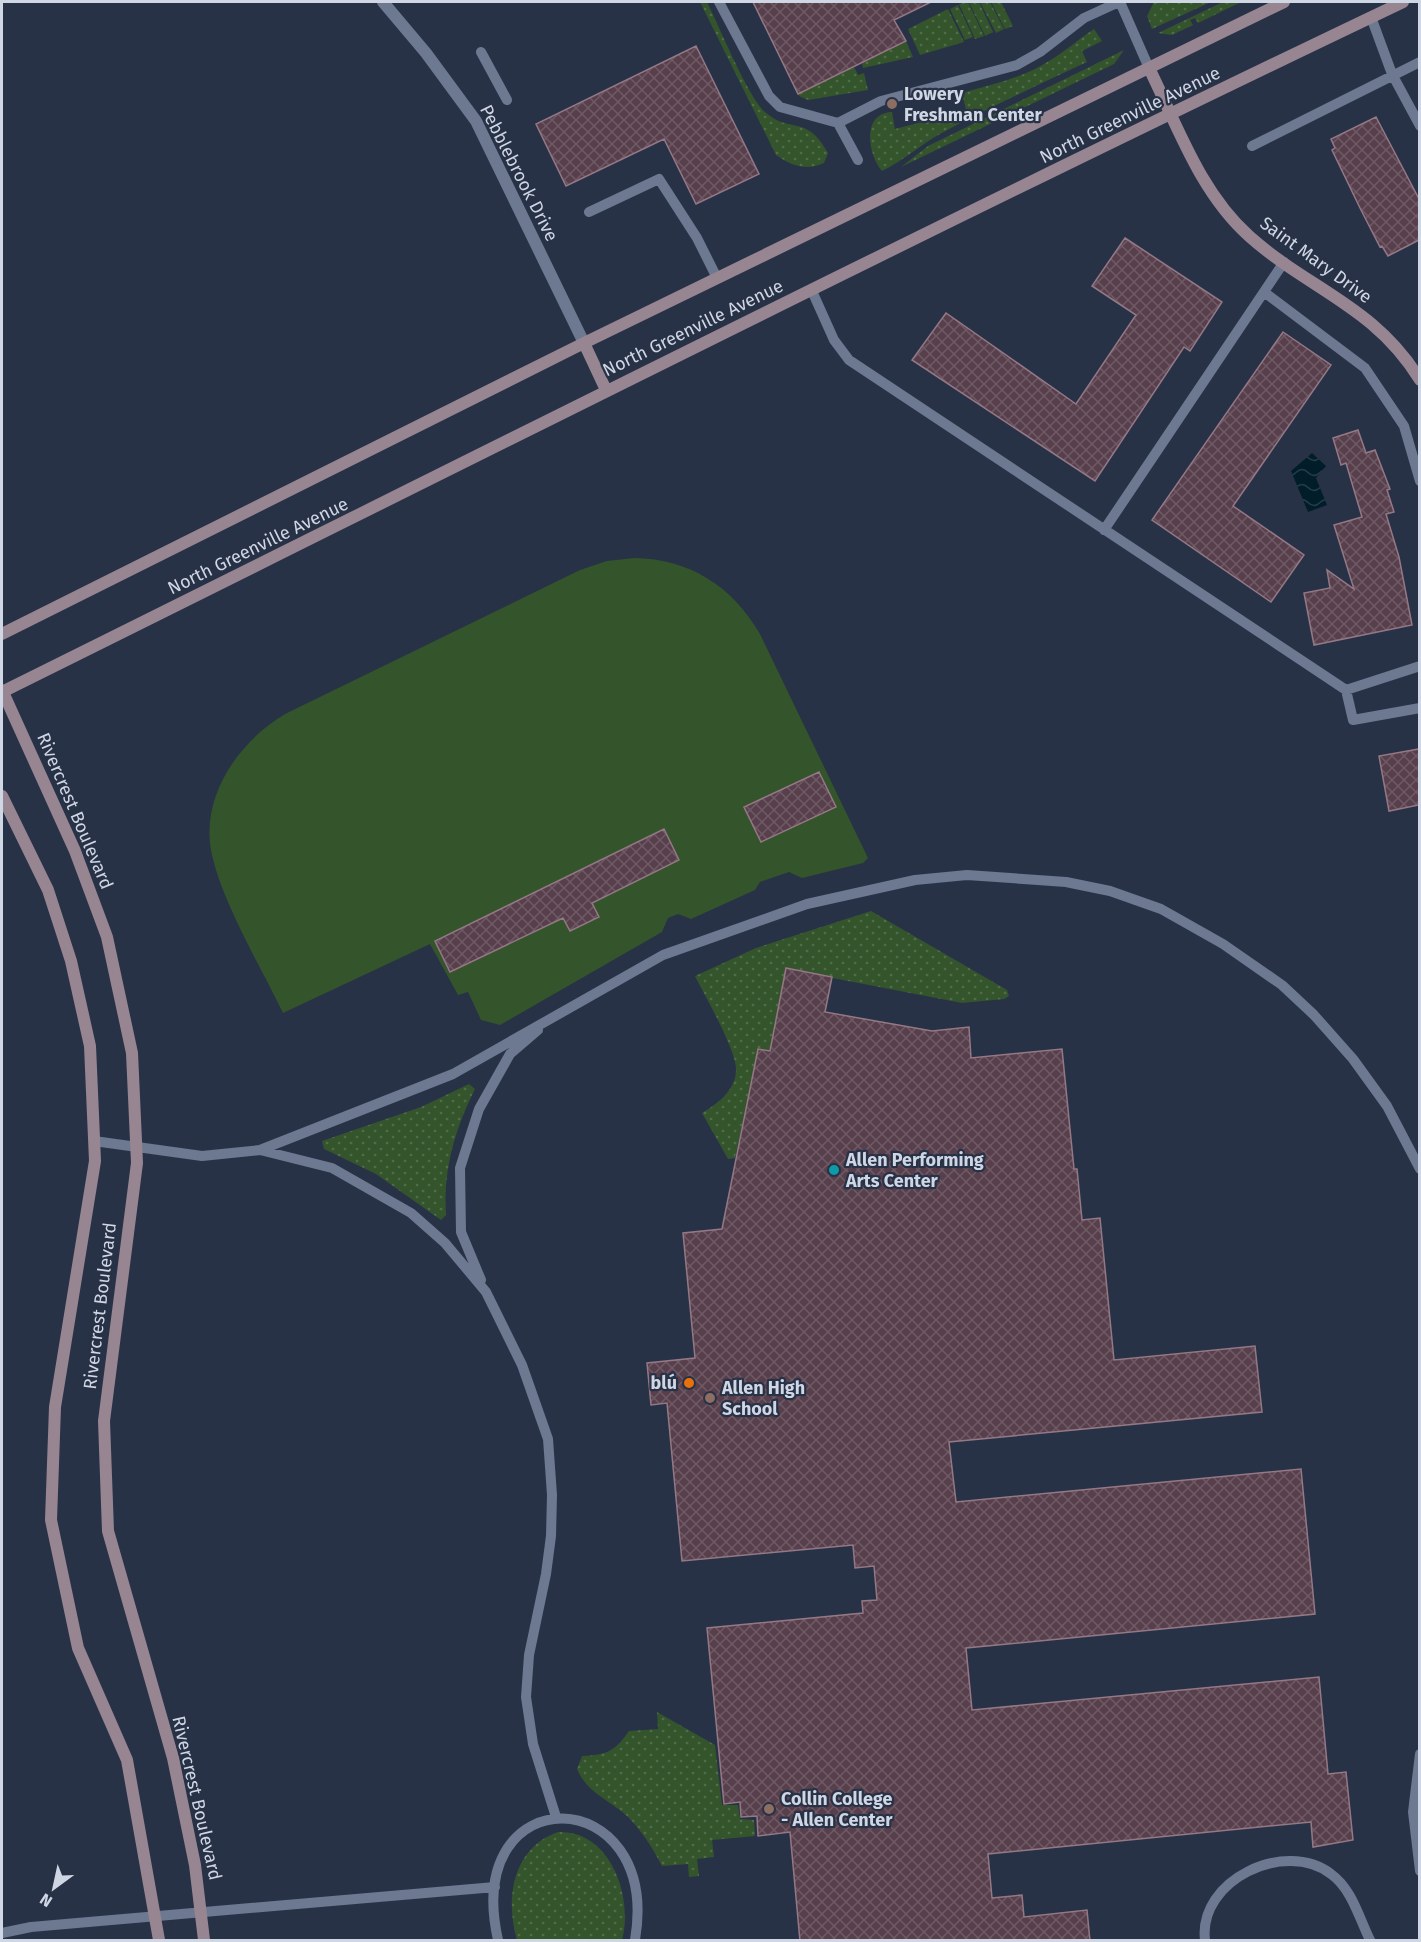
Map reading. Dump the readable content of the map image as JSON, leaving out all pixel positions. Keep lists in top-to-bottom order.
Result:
{
  "streets": {
    "main road": ["North Greenville Avenue", "Saint Mary Drive", "Rivercrest Boulevard"],
    "street": ["Pebblebrook Drive"]
  },
  "crossings": [
    ["North Greenville Avenue", "Pebblebrook Drive"],
    ["North Greenville Avenue", "Saint Mary Drive"],
    ["North Greenville Avenue", "Rivercrest Boulevard"]
  ],
  "places": [
    "Lowery Freshman Center",
    "Allen Performing Arts Center",
    "blú",
    "Allen High School",
    "Collin College - Allen Center"
  ],
  "north": "bottom left"
}
